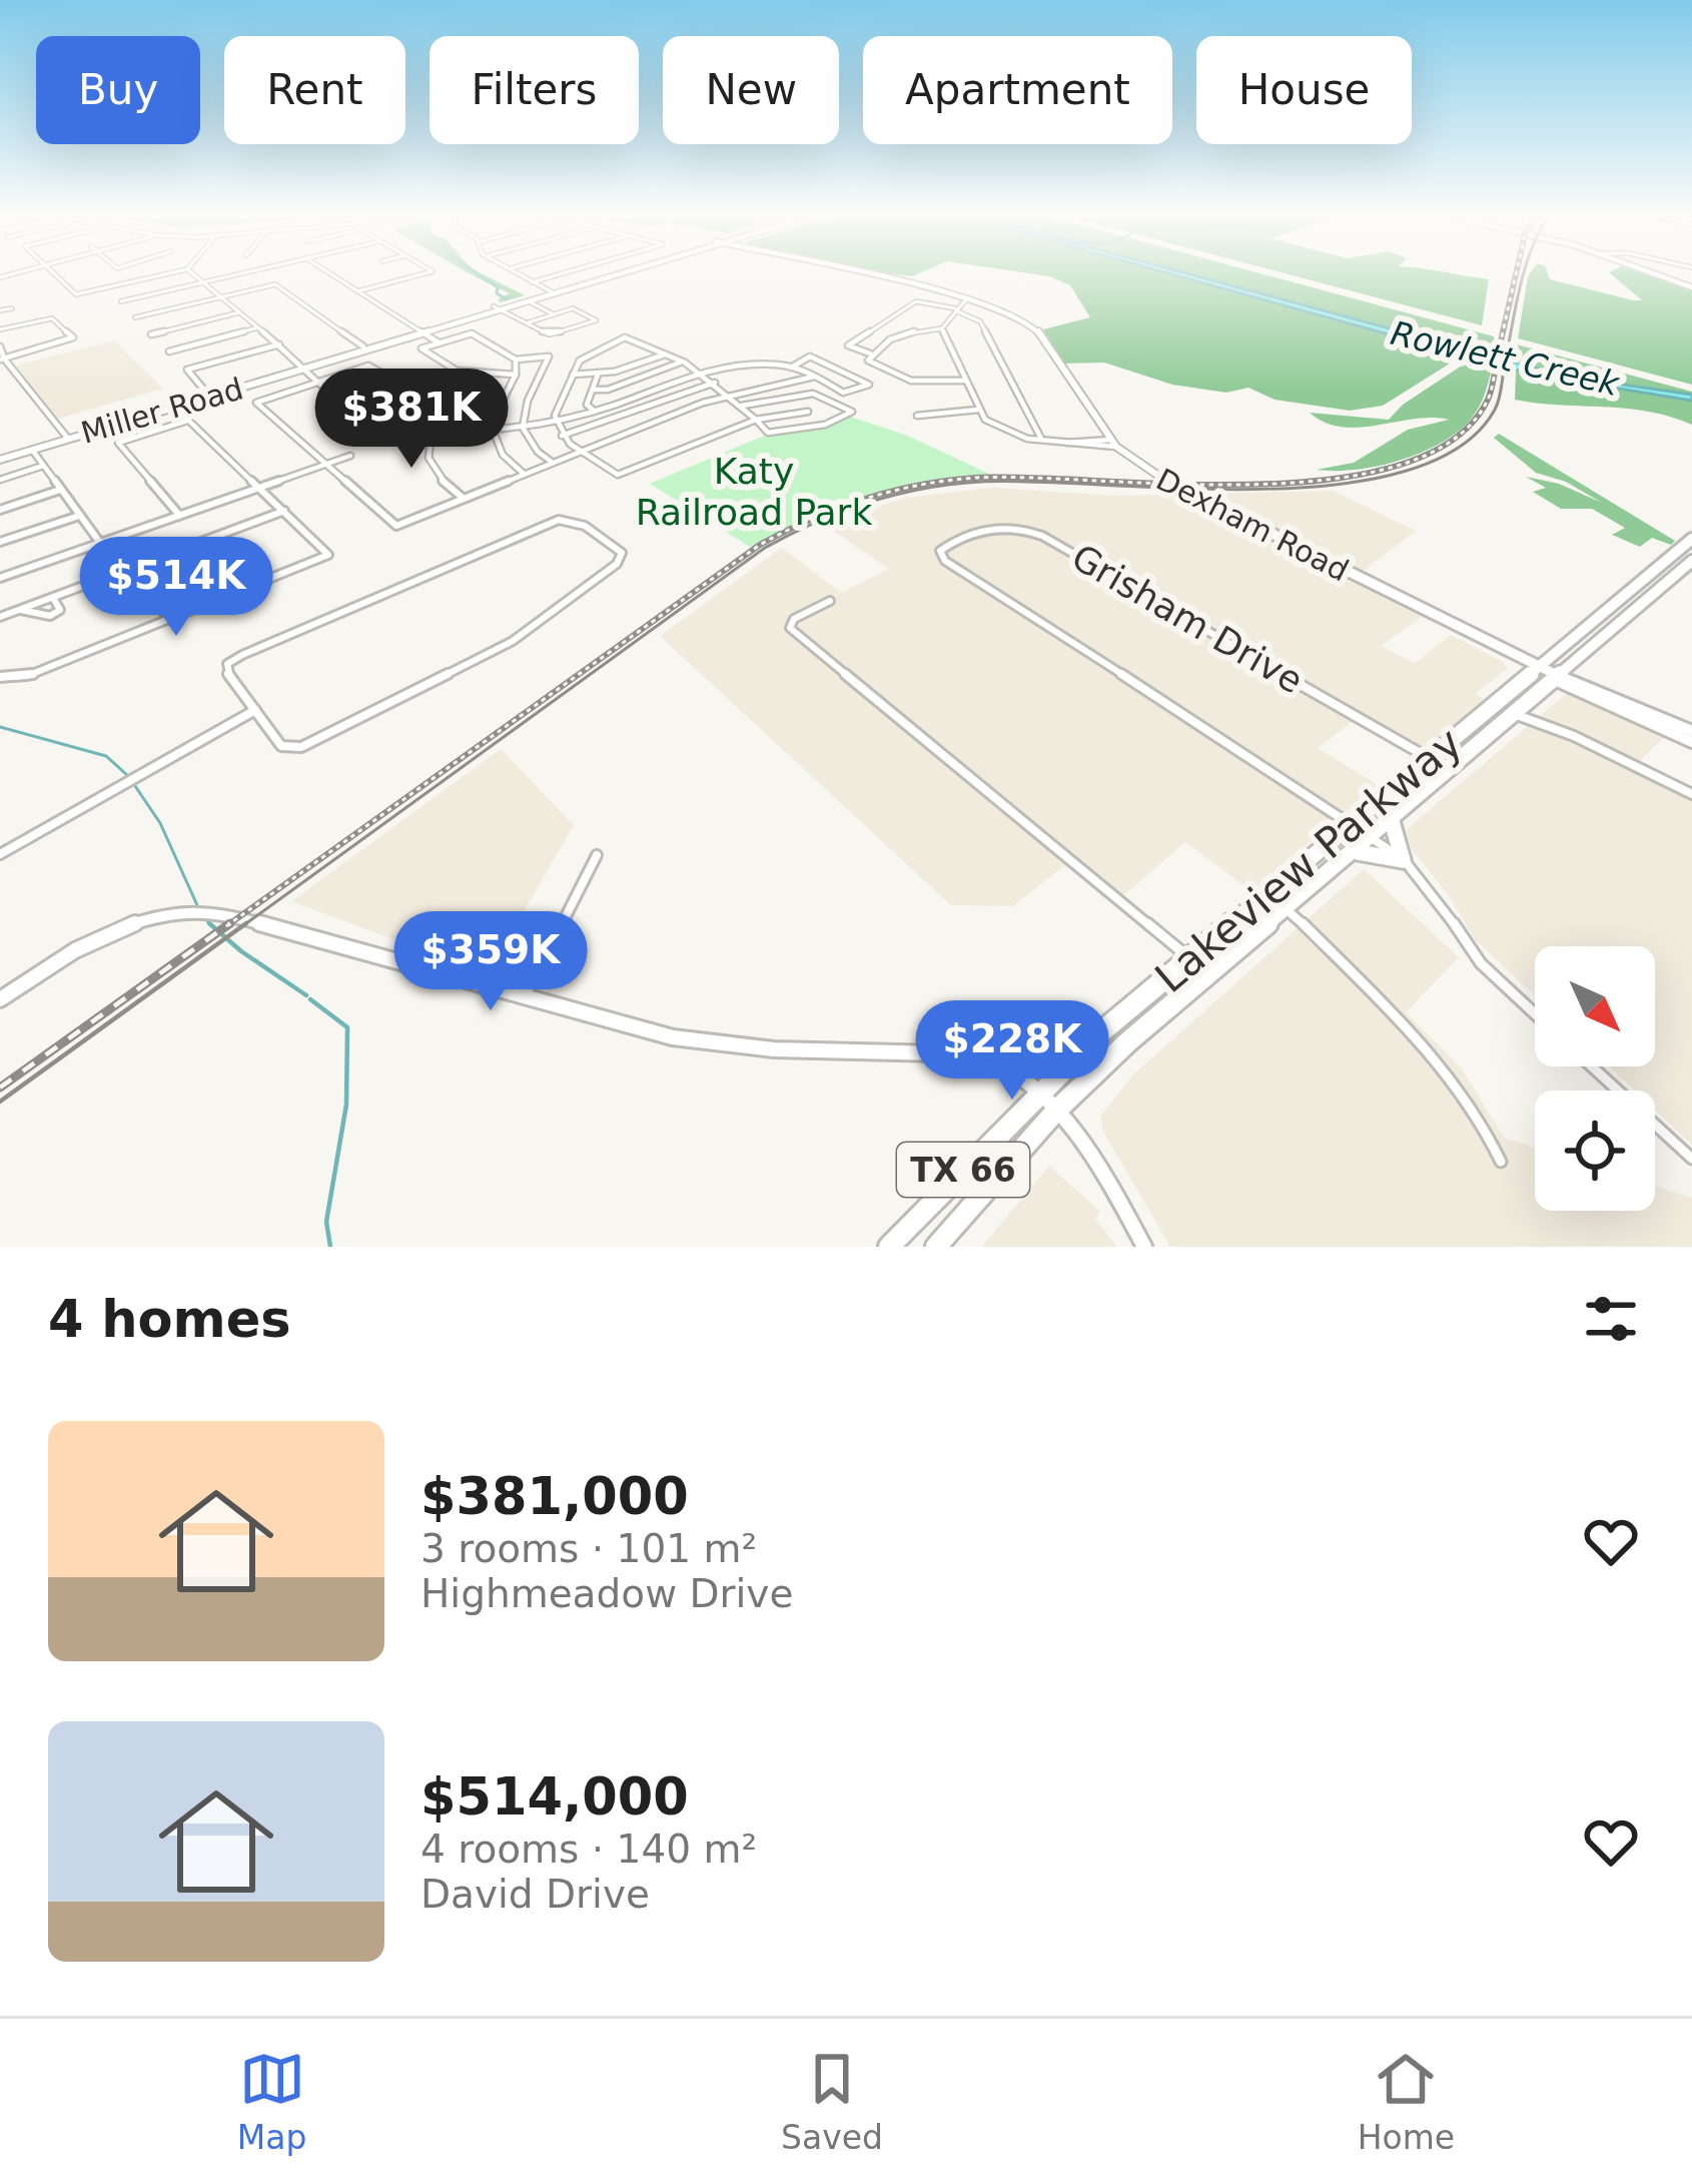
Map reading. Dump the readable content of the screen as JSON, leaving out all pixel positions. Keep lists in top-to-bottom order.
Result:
{
  "streets": {
    "main road": ["Lakeview Parkway", "TX 66"],
    "street": ["Miller Road", "Dexham Road", "Grisham Drive"]
  },
  "crossings": [
    ["Dexham Road", "Lakeview Parkway"],
    ["Grisham Drive", "Lakeview Parkway"]
  ],
  "water": ["Rowlett Creek"],
  "parks": ["Katy Railroad Park"],
  "north": "bottom right",
  "page": {
    "chip": [
      "Buy",
      "Rent",
      "Filters",
      "New",
      "Apartment",
      "House"
    ],
    "price": [
      "$381K",
      "$514K",
      "$359K",
      "$228K"
    ],
    "heading": "4 homes",
    "list": [
      {
        "name": "$381,000",
        "note": "3 rooms · 101 m² · Highmeadow Drive"
      },
      {
        "name": "$514,000",
        "note": "4 rooms · 140 m² · David Drive"
      }
    ],
    "tabs": ["Map", "Saved", "Home"]
  }
}
